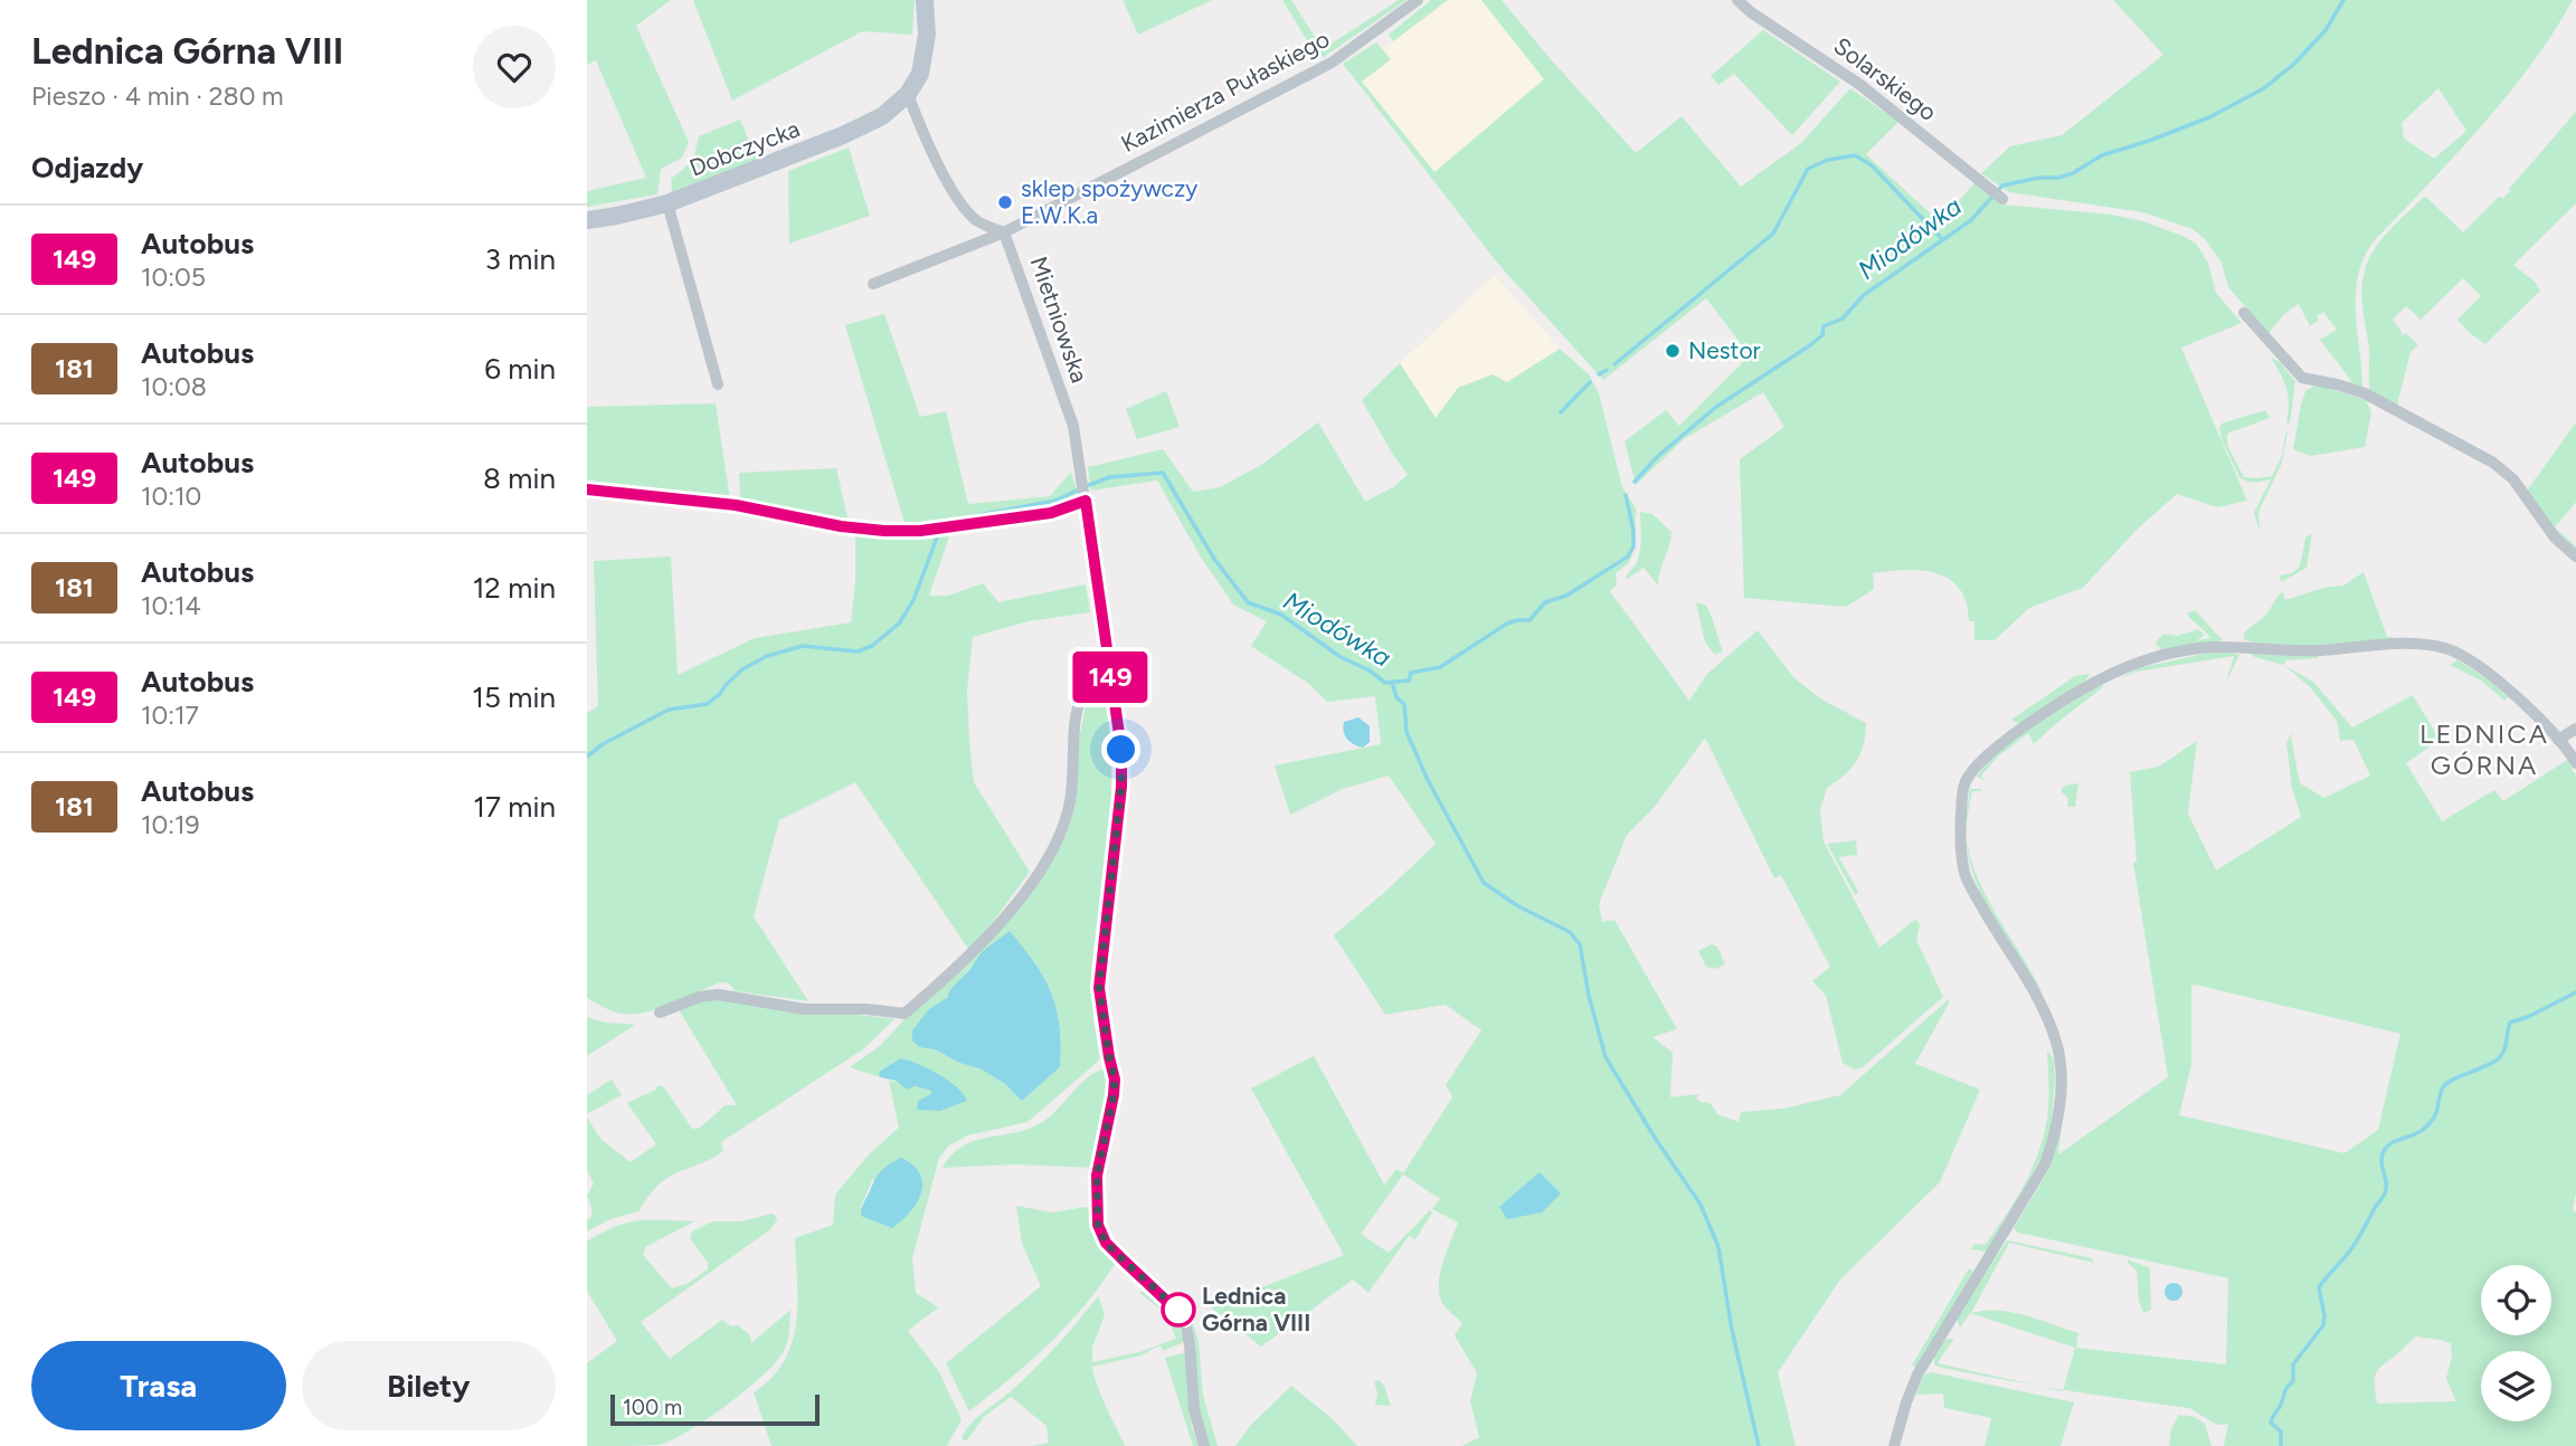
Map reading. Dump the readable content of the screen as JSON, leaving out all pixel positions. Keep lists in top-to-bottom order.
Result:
{
  "streets": {
    "main road": ["Dobczycka"],
    "street": ["Solarskiego", "Kazimierza Pułaskiego", "Mietniowska"]
  },
  "crossings": [
    ["Kazimierza Pułaskiego", "Mietniowska"],
    ["Dobczycka", "Mietniowska"]
  ],
  "districts": ["LEDNICA GÓRNA"],
  "water": ["Miodówka"],
  "places": ["sklep spożywczy E.W.K.a", "Nestor", "Lednica Górna VIII"],
  "lines": ["bus line 149"],
  "scale_bar": "100 m",
  "page": {
    "heading": [
      ["Lednica Górna VIII", "Pieszo · 4 min · 280 m"],
      "Odjazdy"
    ],
    "on_map": "149",
    "list": [
      {
        "mark": "149",
        "name": "Autobus",
        "note": "10:05",
        "value": "3 min"
      },
      {
        "mark": "181",
        "name": "Autobus",
        "note": "10:08",
        "value": "6 min"
      },
      {
        "mark": "149",
        "name": "Autobus",
        "note": "10:10",
        "value": "8 min"
      },
      {
        "mark": "181",
        "name": "Autobus",
        "note": "10:14",
        "value": "12 min"
      },
      {
        "mark": "149",
        "name": "Autobus",
        "note": "10:17",
        "value": "15 min"
      },
      {
        "mark": "181",
        "name": "Autobus",
        "note": "10:19",
        "value": "17 min"
      }
    ],
    "buttons": ["Trasa", "Bilety"],
    "scale": "100 m"
  }
}
